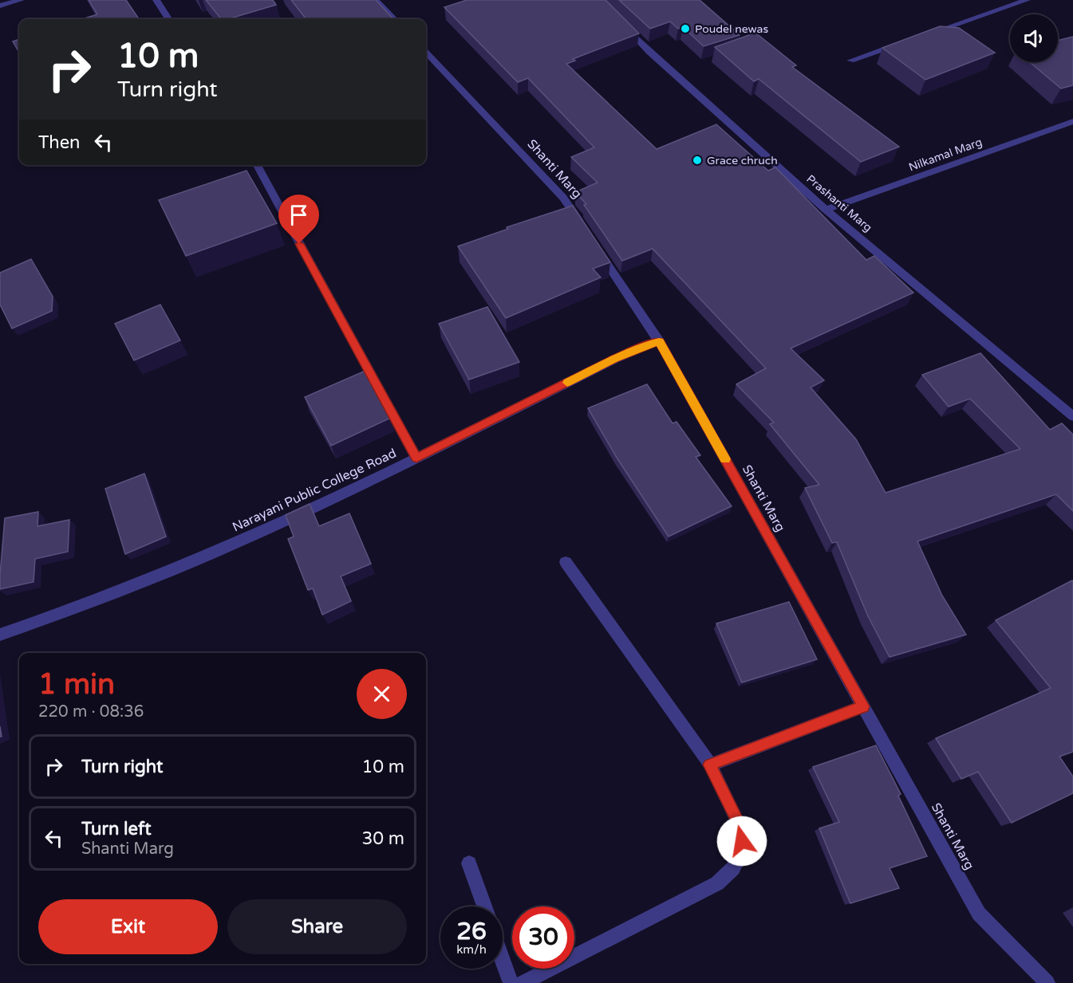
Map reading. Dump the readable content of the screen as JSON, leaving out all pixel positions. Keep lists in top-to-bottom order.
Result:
{
  "streets": {
    "street": [
      "Nilkamal Marg",
      "Shanti Marg",
      "Prashanti Marg",
      "Narayani Public College Road"
    ]
  },
  "crossings": [
    ["Nilkamal Marg", "Prashanti Marg"],
    ["Shanti Marg", "Narayani Public College Road"]
  ],
  "places": ["Poudel newas", "Grace chruch"],
  "page": {
    "turn": ["10 m", "Turn right"],
    "then": "Then",
    "heading": ["1 min", "220 m · 08:36"],
    "list": [
      {
        "name": "Turn right",
        "value": "10 m"
      },
      {
        "name": "Turn left",
        "note": "Shanti Marg",
        "value": "30 m"
      }
    ],
    "buttons": ["Exit", "Share"],
    "speed": "26 km/h",
    "limit": "30"
  }
}
